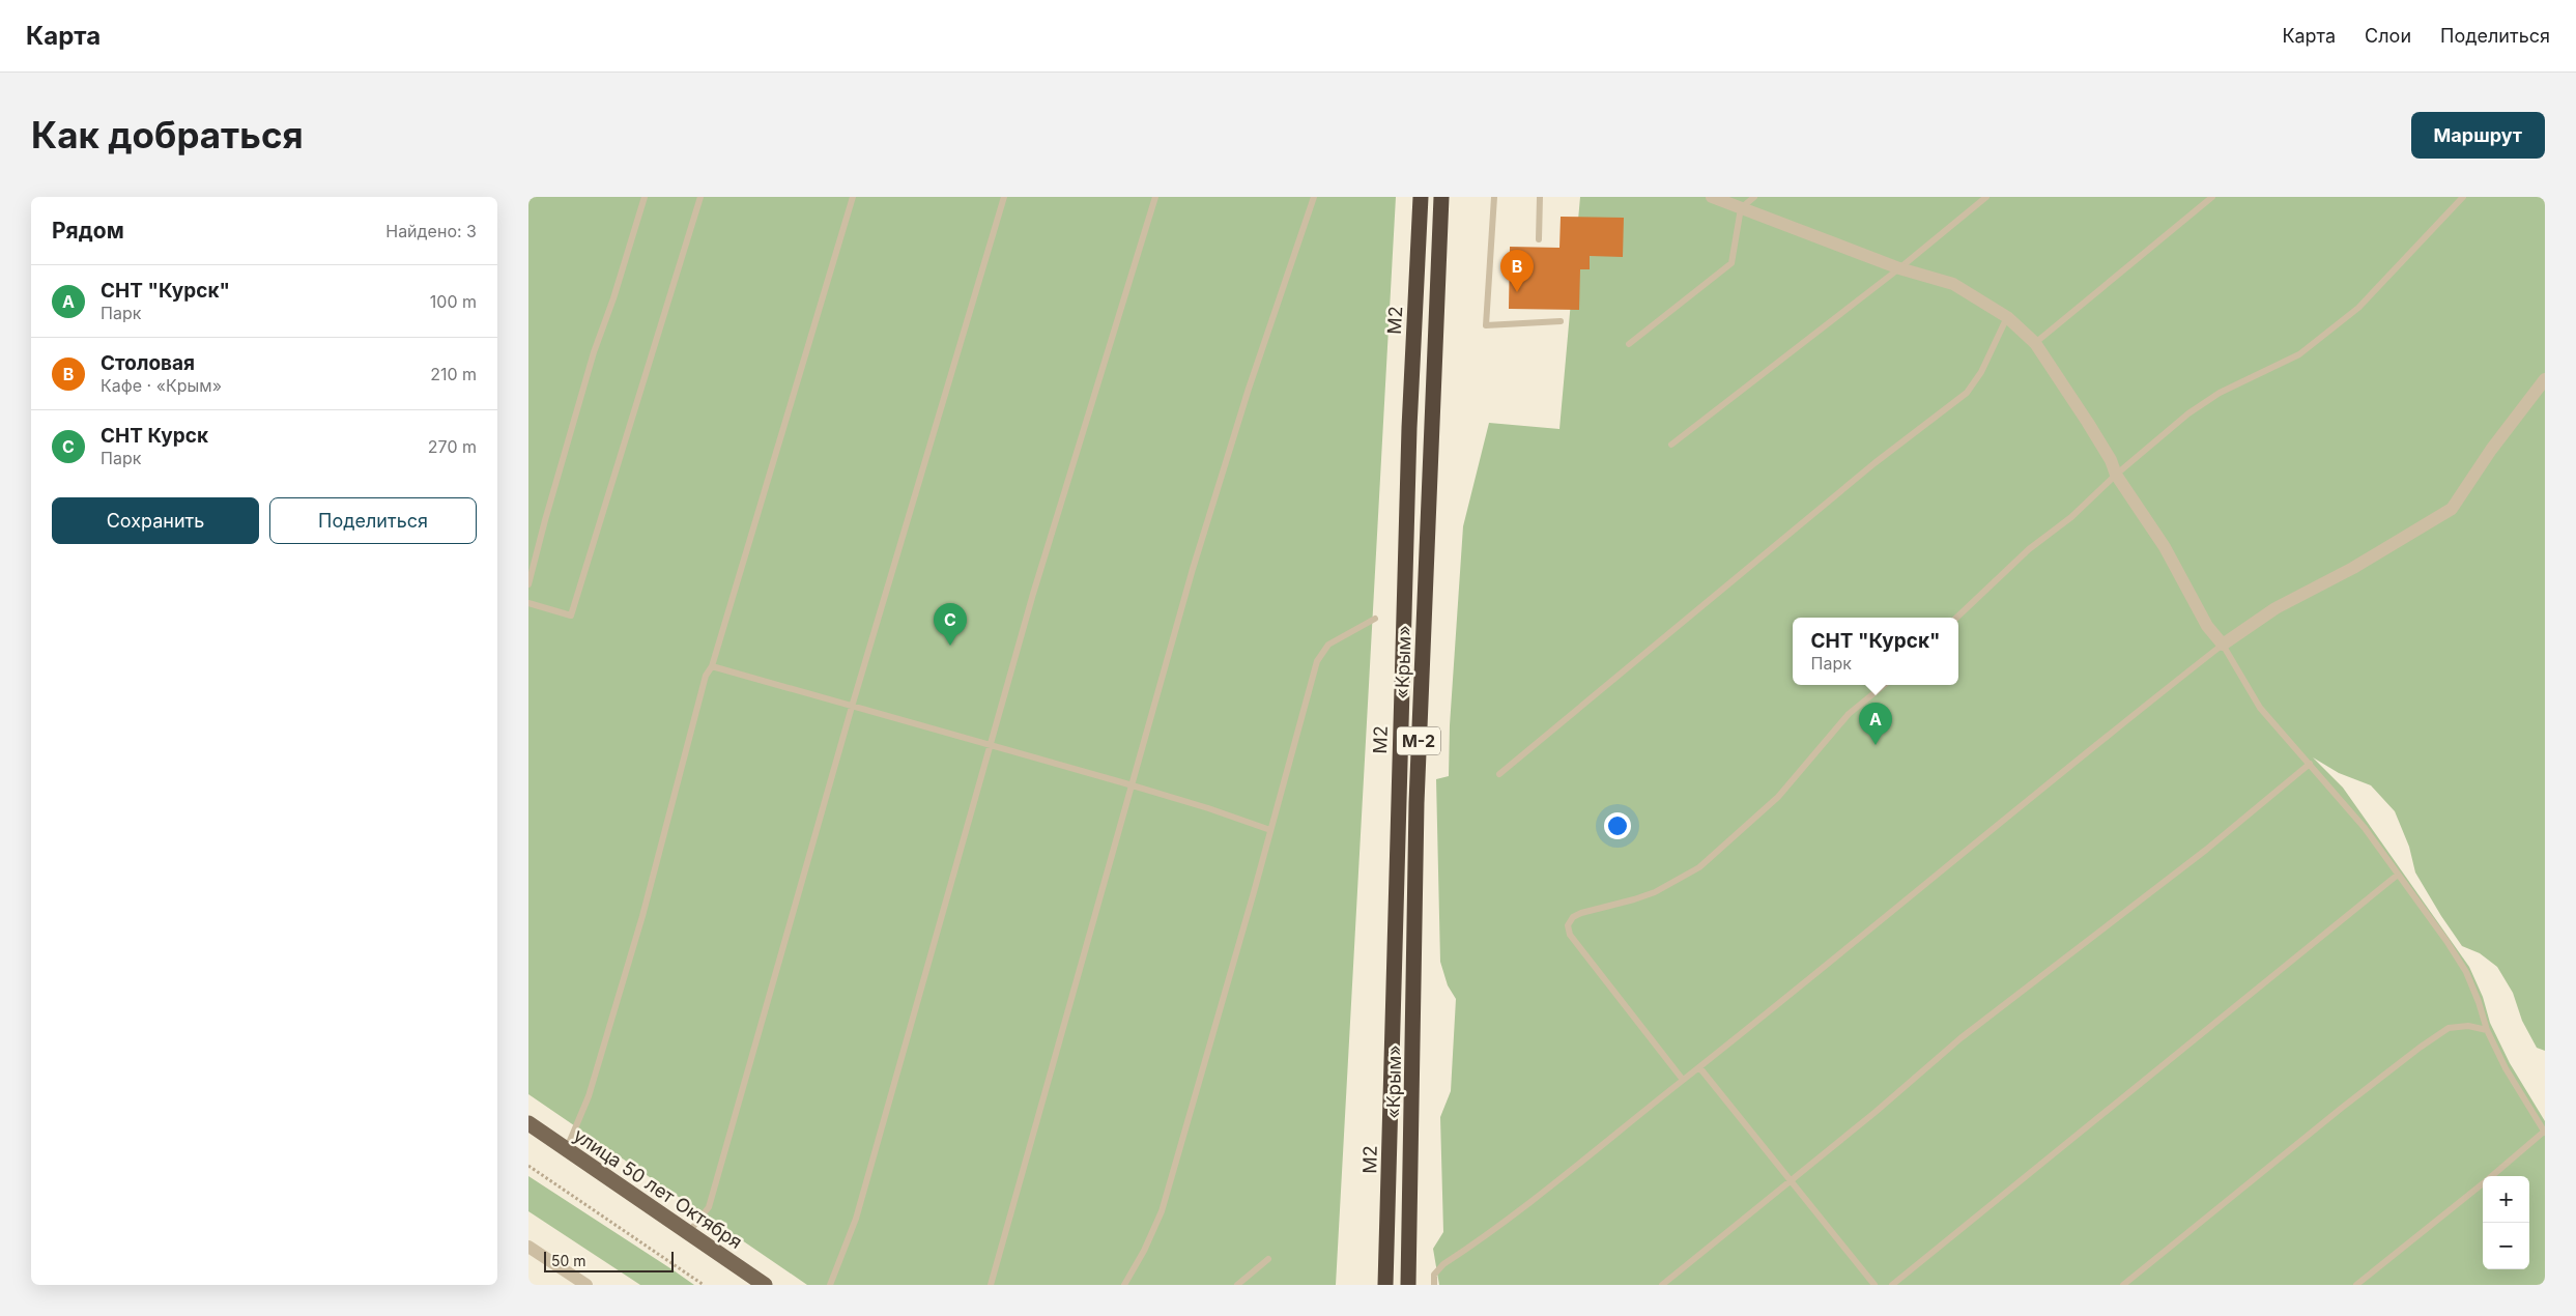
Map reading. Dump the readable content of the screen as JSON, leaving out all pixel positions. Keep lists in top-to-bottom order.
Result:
{
  "streets": {
    "highway": ["М2", "«Крым»", "М-2"],
    "main road": ["улица 50 лет Октября"]
  },
  "scale_bar": "50 m",
  "page": {
    "header": "Карта",
    "nav": ["Карта", "Слои", "Поделиться"],
    "buttons": [
      "Маршрут",
      ["Сохранить", "Поделиться"]
    ],
    "title": "Как добраться",
    "heading": ["Рядом", "Найдено: 3"],
    "pins": ["B", "C", "A"],
    "list": [
      {
        "mark": "A",
        "name": "СНТ \"Курск\"",
        "note": "Парк",
        "value": "100 m"
      },
      {
        "mark": "B",
        "name": "Столовая",
        "note": "Кафе · «Крым»",
        "value": "210 m"
      },
      {
        "mark": "C",
        "name": "СНТ Курск",
        "note": "Парк",
        "value": "270 m"
      }
    ],
    "popup": ["СНТ \"Курск\"", "Парк"],
    "map_buttons": ["+", "−"],
    "scale": "50 m"
  }
}
